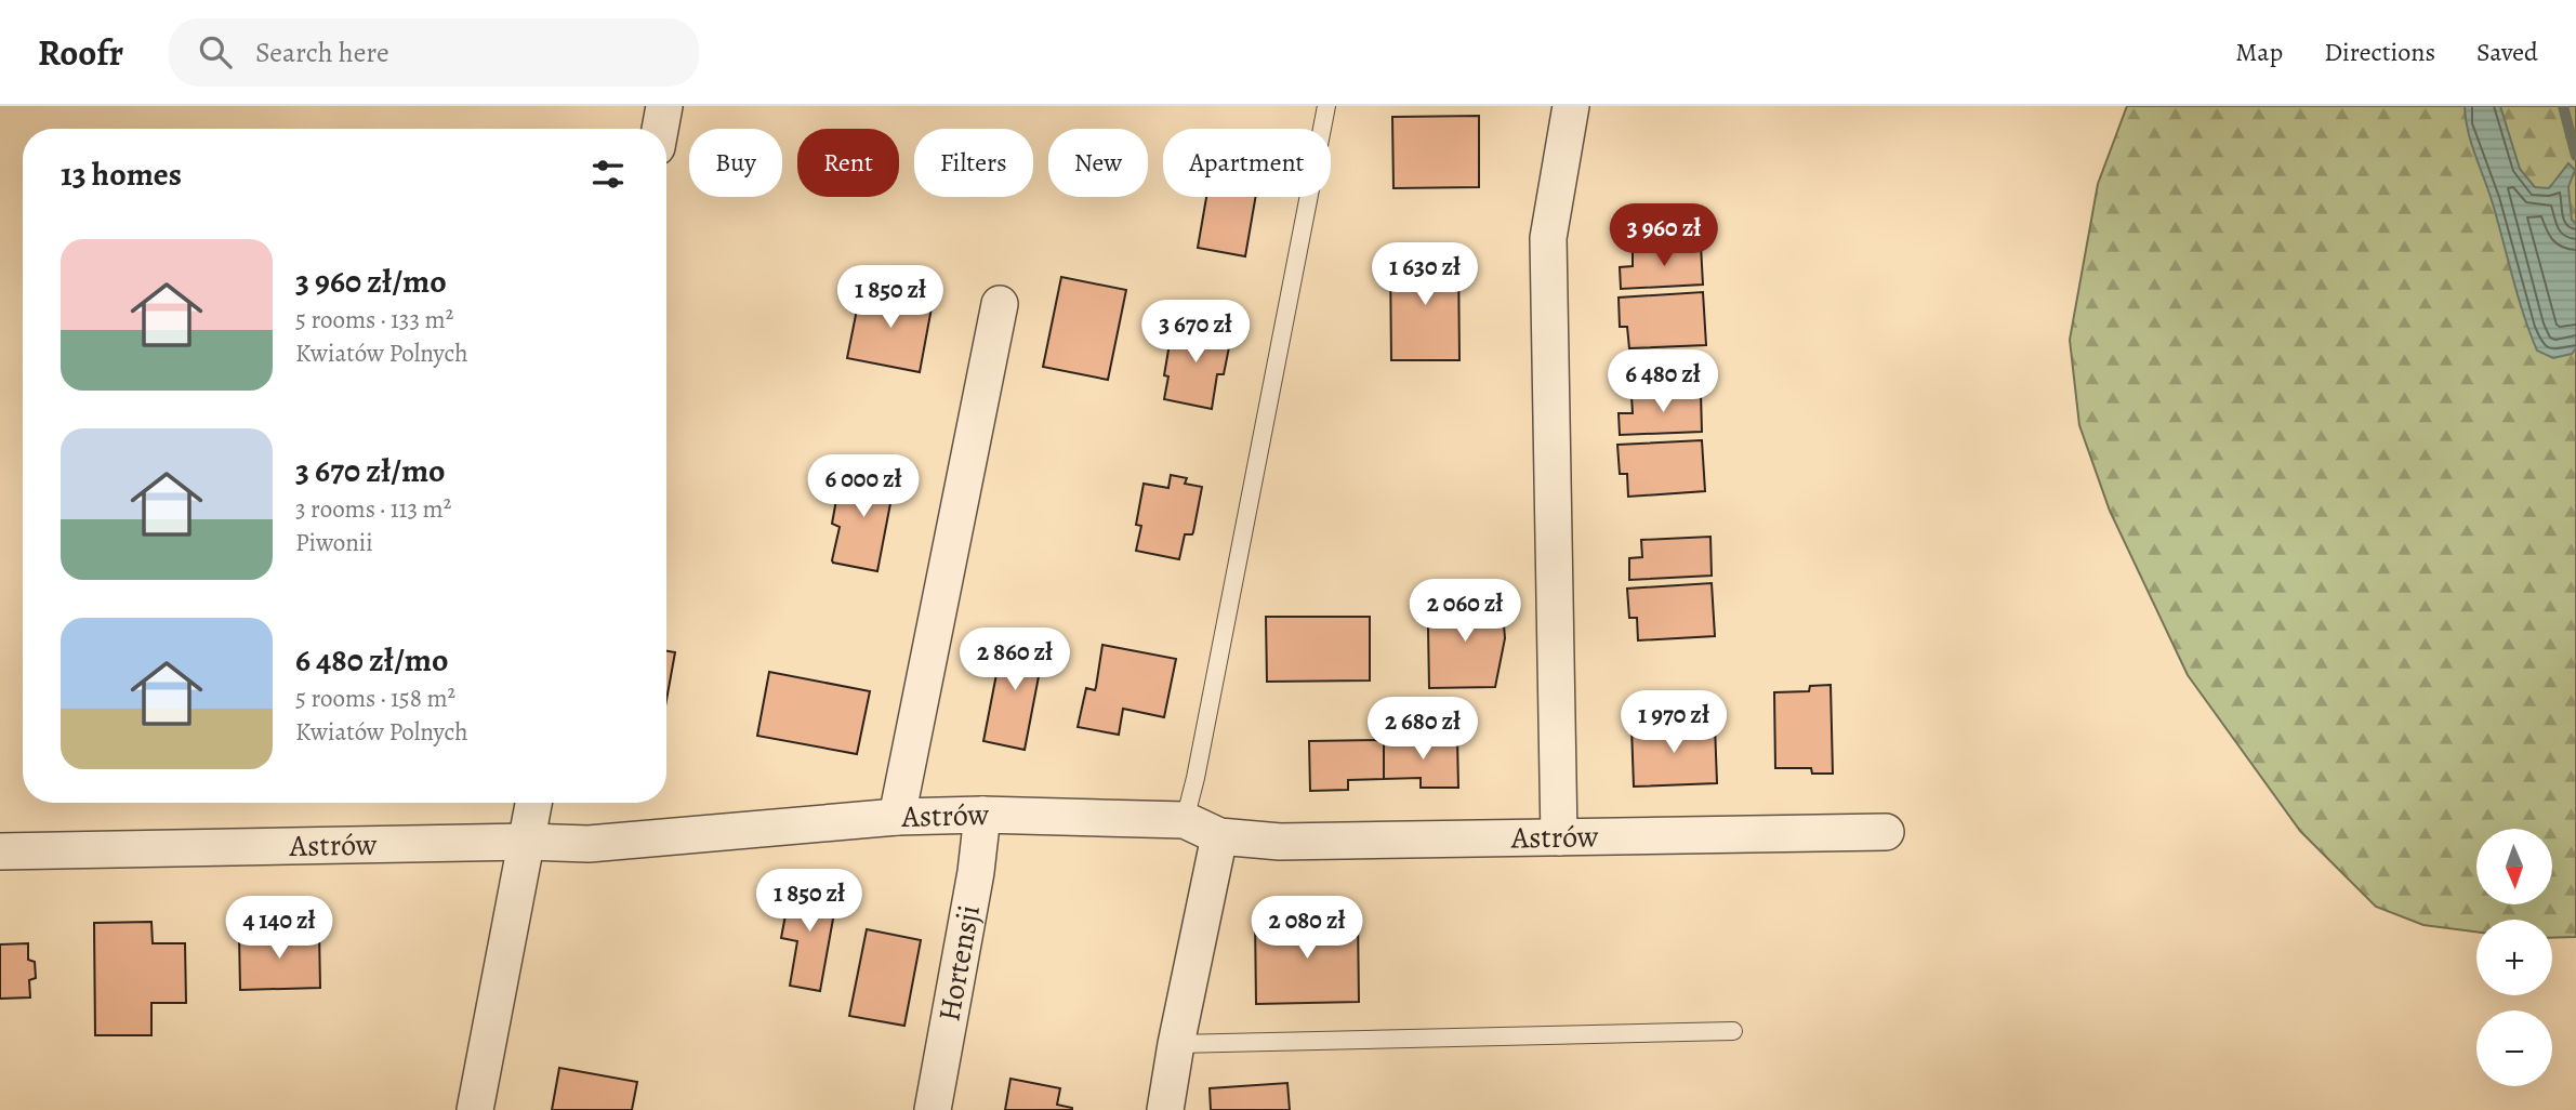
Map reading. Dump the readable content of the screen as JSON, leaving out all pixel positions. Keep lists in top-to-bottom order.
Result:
{
  "streets": {
    "street": ["Astrów", "Hortensji"]
  },
  "crossings": [
    ["Astrów", "Hortensji"]
  ],
  "north": "bottom",
  "page": {
    "header": "Roofr",
    "search": "Search here",
    "nav": ["Map", "Directions", "Saved"],
    "chip": [
      "Buy",
      "Rent",
      "Filters",
      "New",
      "Apartment"
    ],
    "heading": "13 homes",
    "price": [
      "3 960 zł",
      "1 630 zł",
      "1 850 zł",
      "3 670 zł",
      "6 480 zł",
      "6 000 zł",
      "2 060 zł",
      "2 860 zł",
      "1 970 zł",
      "2 680 zł",
      "1 850 zł",
      "4 140 zł",
      "2 080 zł"
    ],
    "list": [
      {
        "name": "3 960 zł/mo",
        "note": "5 rooms · 133 m² · Kwiatów Polnych"
      },
      {
        "name": "3 670 zł/mo",
        "note": "3 rooms · 113 m² · Piwonii"
      },
      {
        "name": "6 480 zł/mo",
        "note": "5 rooms · 158 m² · Kwiatów Polnych"
      }
    ],
    "map_buttons": ["+", "−"]
  }
}
